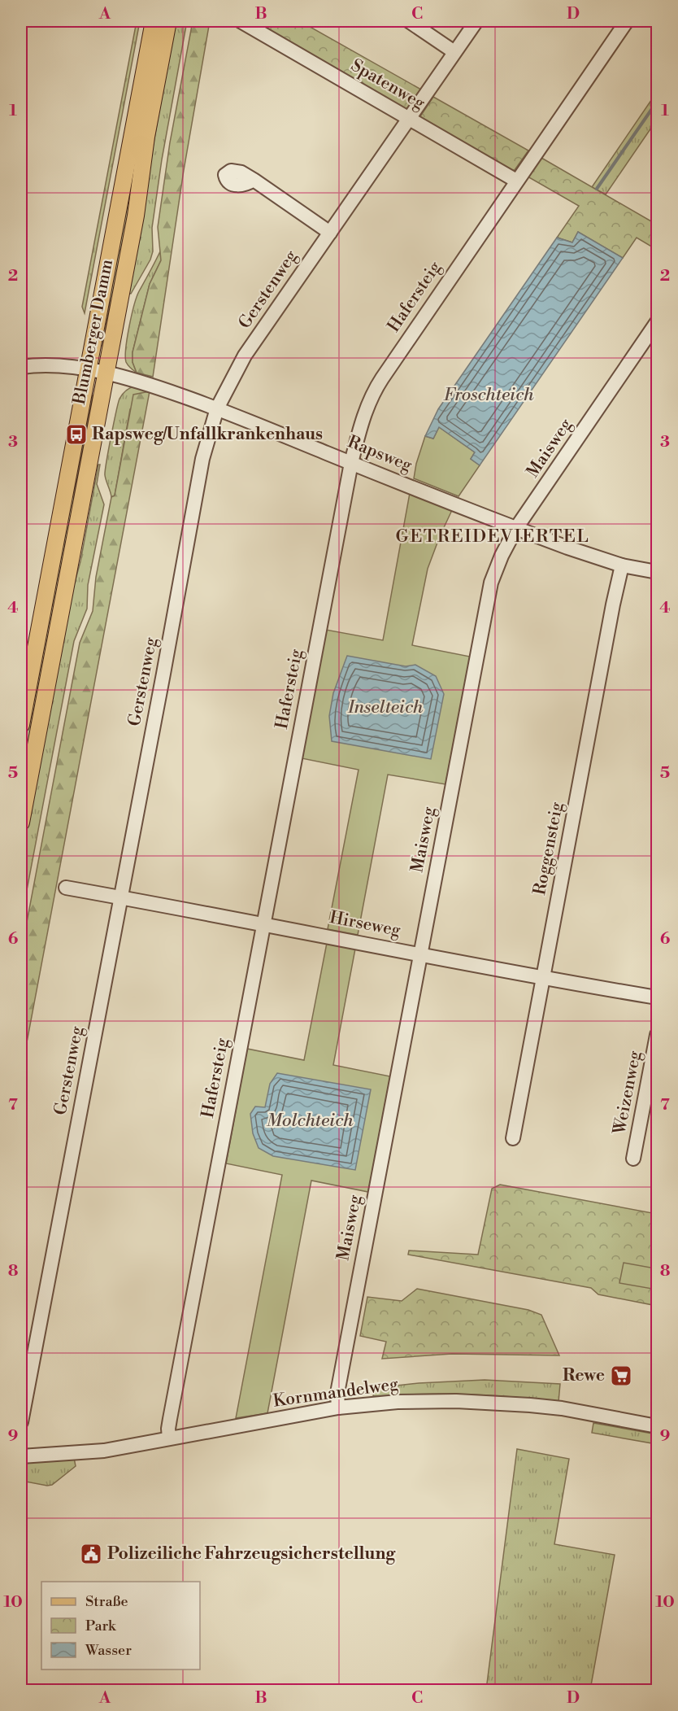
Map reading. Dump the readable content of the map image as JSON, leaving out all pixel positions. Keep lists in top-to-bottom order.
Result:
{
  "streets": {
    "main road": ["Blumberger Damm"],
    "street": [
      "Spatenweg",
      "Gerstenweg",
      "Hafersteig",
      "Maisweg",
      "Rapsweg",
      "Roggensteig",
      "Hirseweg",
      "Weizenweg",
      "Kornmandelweg"
    ]
  },
  "crossings": [
    ["Spatenweg", "Gerstenweg"],
    ["Spatenweg", "Hafersteig"],
    ["Gerstenweg", "Rapsweg"],
    ["Gerstenweg", "Hirseweg"],
    ["Hafersteig", "Rapsweg"],
    ["Hafersteig", "Hirseweg"],
    ["Hafersteig", "Kornmandelweg"],
    ["Blumberger Damm", "Rapsweg"],
    ["Maisweg", "Rapsweg"],
    ["Maisweg", "Hirseweg"],
    ["Maisweg", "Kornmandelweg"],
    ["Rapsweg", "Roggensteig"],
    ["Roggensteig", "Hirseweg"]
  ],
  "districts": ["GETREIDEVIERTEL"],
  "water": ["Froschteich", "Inselteich", "Molchteich"],
  "places": {
    "bus stop": ["Rapsweg/Unfallkrankenhaus"],
    "supermarket": ["Rewe"],
    "public building": ["Polizeiliche Fahrzeugsicherstellung"]
  },
  "legend": ["Straße", "Park", "Wasser"],
  "grid": {
    "columns": [
      "A",
      "B",
      "C",
      "D"
    ],
    "rows": [
      "1",
      "2",
      "3",
      "4",
      "5",
      "6",
      "7",
      "8",
      "9",
      "10"
    ]
  }
}
